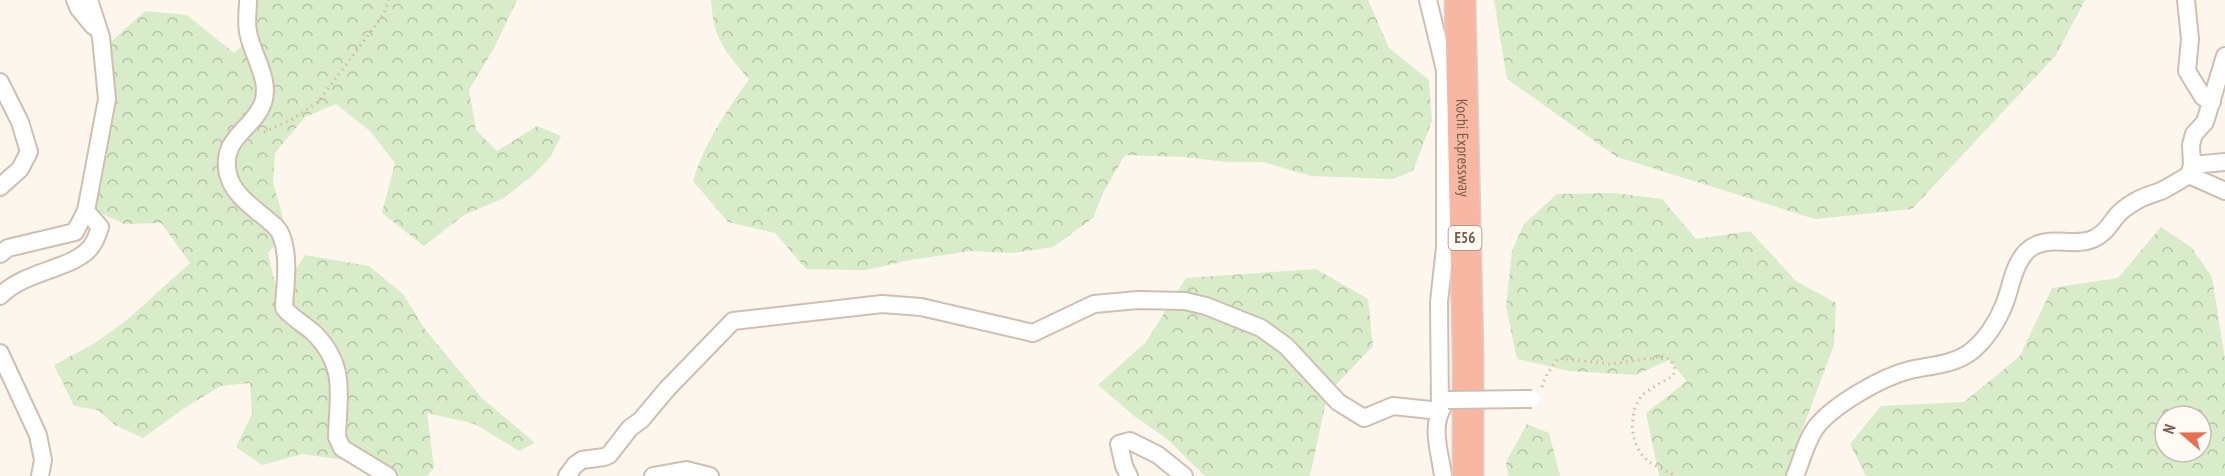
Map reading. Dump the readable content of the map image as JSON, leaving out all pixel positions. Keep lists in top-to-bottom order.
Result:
{
  "streets": {
    "highway": ["Kochi Expressway", "E56"]
  },
  "north": "left"
}
